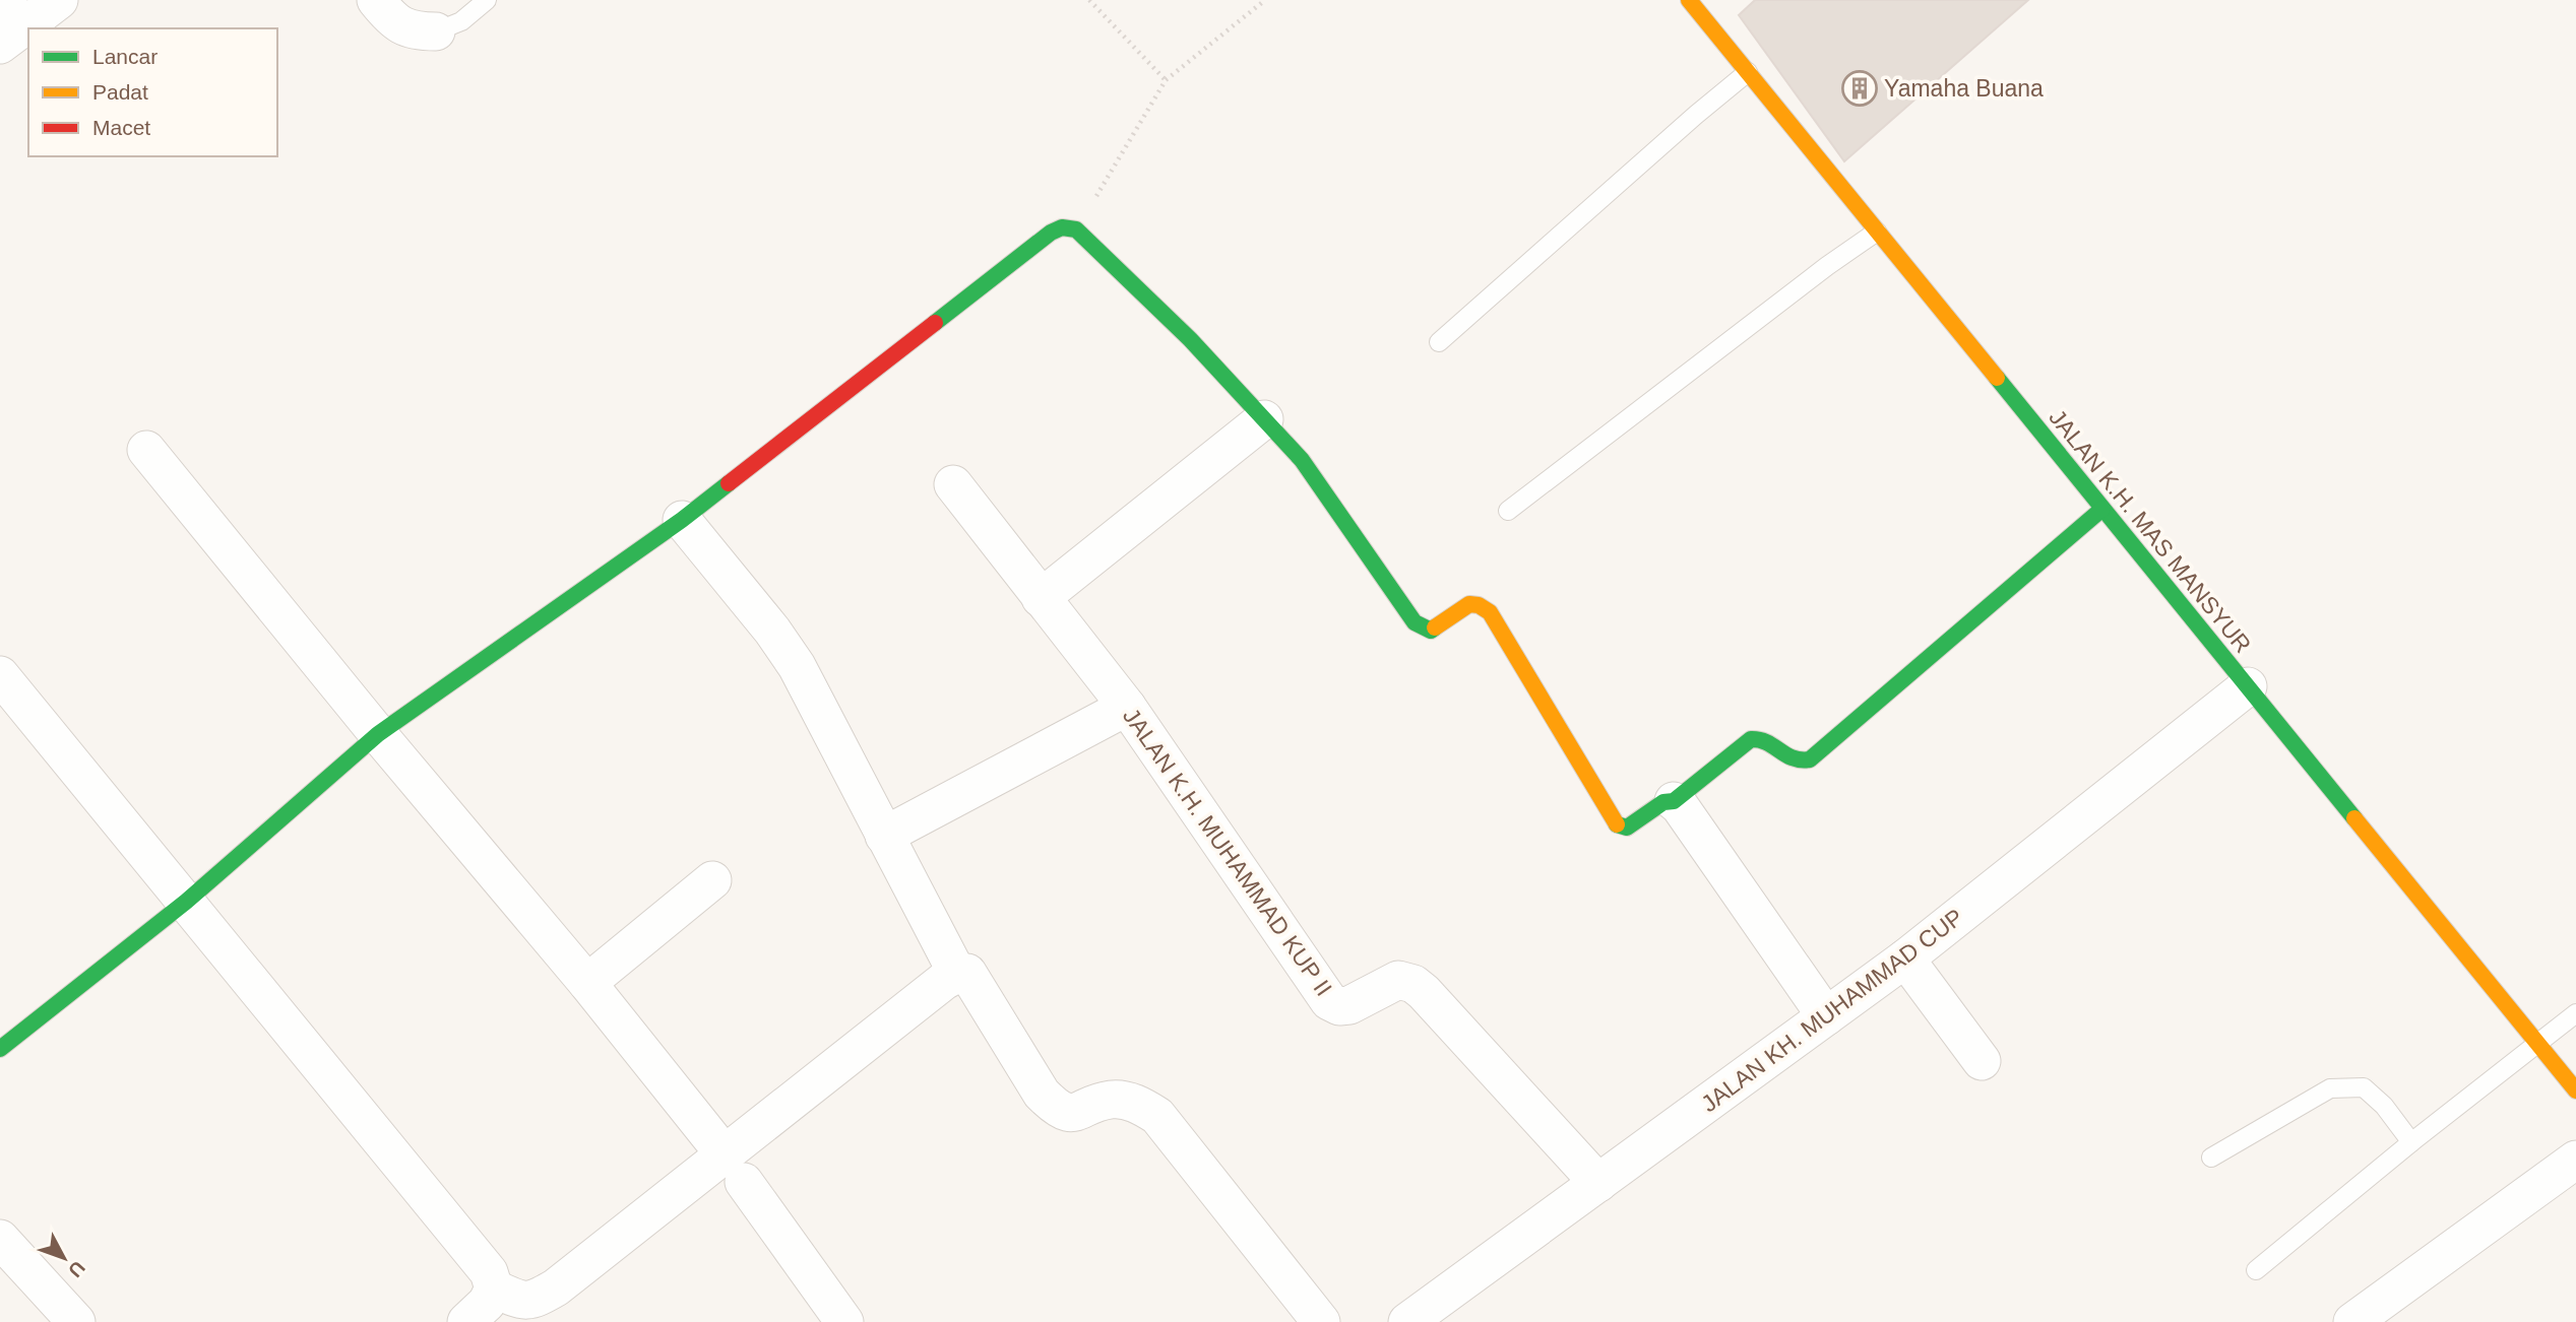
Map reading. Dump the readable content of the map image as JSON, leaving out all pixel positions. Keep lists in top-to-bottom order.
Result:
{
  "streets": {
    "street": ["JALAN K.H. MAS MANSYUR", "JALAN K.H. MUHAMMAD KUP II", "JALAN KH. MUHAMMAD CUP"]
  },
  "crossings": [
    ["JALAN K.H. MAS MANSYUR", "JALAN KH. MUHAMMAD CUP"],
    ["JALAN K.H. MUHAMMAD KUP II", "JALAN KH. MUHAMMAD CUP"]
  ],
  "places": {
    "building": ["Yamaha Buana"]
  },
  "legend": ["Lancar", "Padat", "Macet"],
  "north": "bottom right"
}
